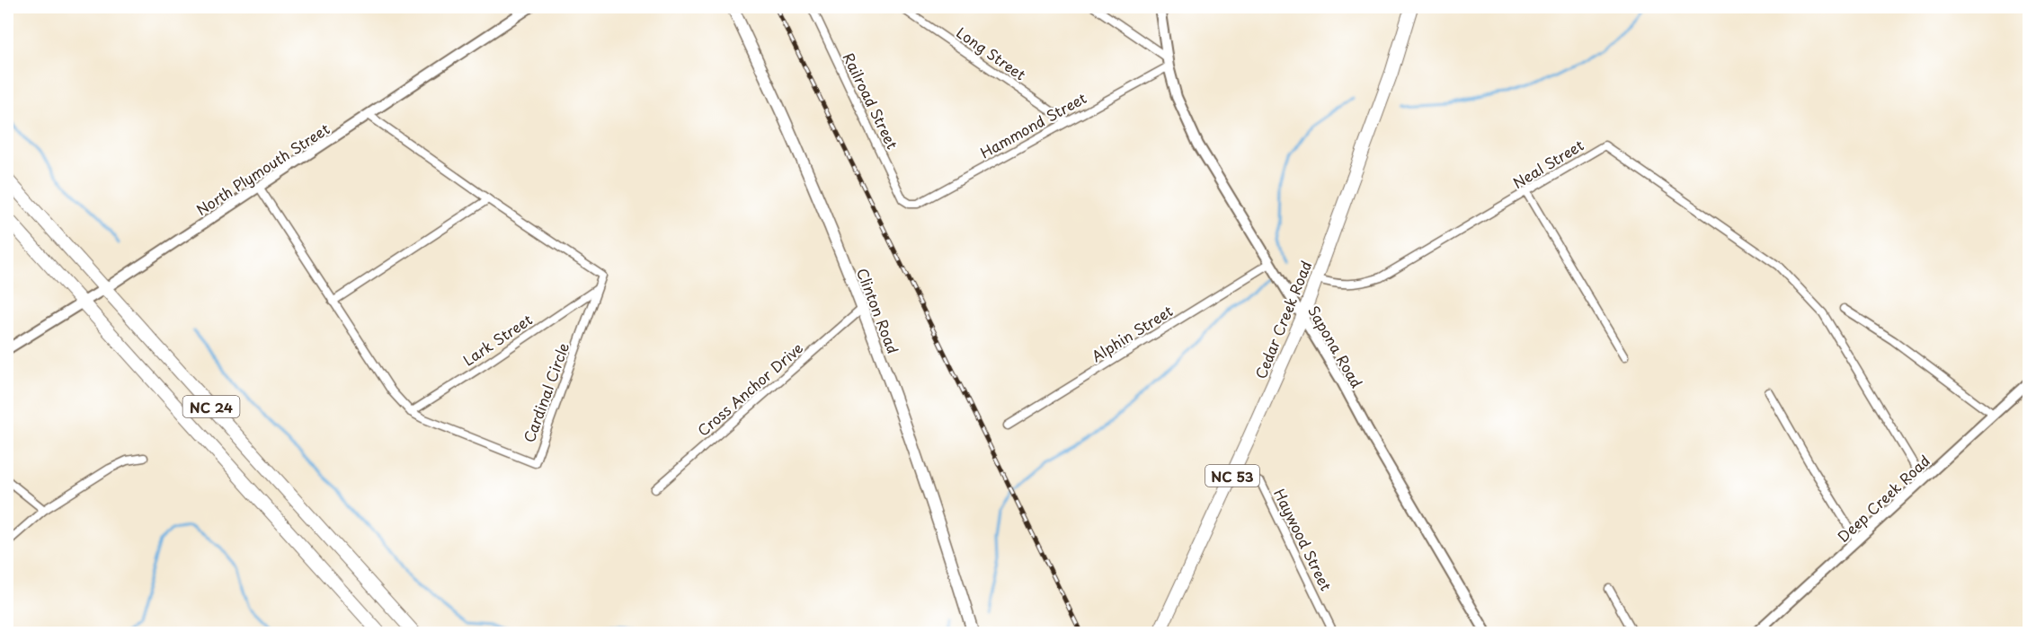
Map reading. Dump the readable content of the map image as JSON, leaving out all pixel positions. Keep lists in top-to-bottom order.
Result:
{
  "streets": {
    "main road": [
      "Clinton Road",
      "Cedar Creek Road",
      "NC 24",
      "NC 53"
    ],
    "street": [
      "Long Street",
      "Railroad Street",
      "Hammond Street",
      "Neal Street",
      "North Plymouth Street",
      "Alphin Street",
      "Lark Street",
      "Sapona Road",
      "Cross Anchor Drive",
      "Cardinal Circle",
      "Deep Creek Road",
      "Haywood Street"
    ]
  },
  "crossings": [
    ["Long Street", "Hammond Street"],
    ["Railroad Street", "Hammond Street"],
    ["Hammond Street", "Sapona Road"],
    ["Neal Street", "Cedar Creek Road"],
    ["Neal Street", "Deep Creek Road"],
    ["North Plymouth Street", "Cardinal Circle"],
    ["North Plymouth Street", "NC 24"],
    ["Clinton Road", "Cross Anchor Drive"],
    ["Cedar Creek Road", "Sapona Road"],
    ["Cedar Creek Road", "Haywood Street"],
    ["Alphin Street", "Sapona Road"],
    ["Lark Street", "Cardinal Circle"]
  ]
}
